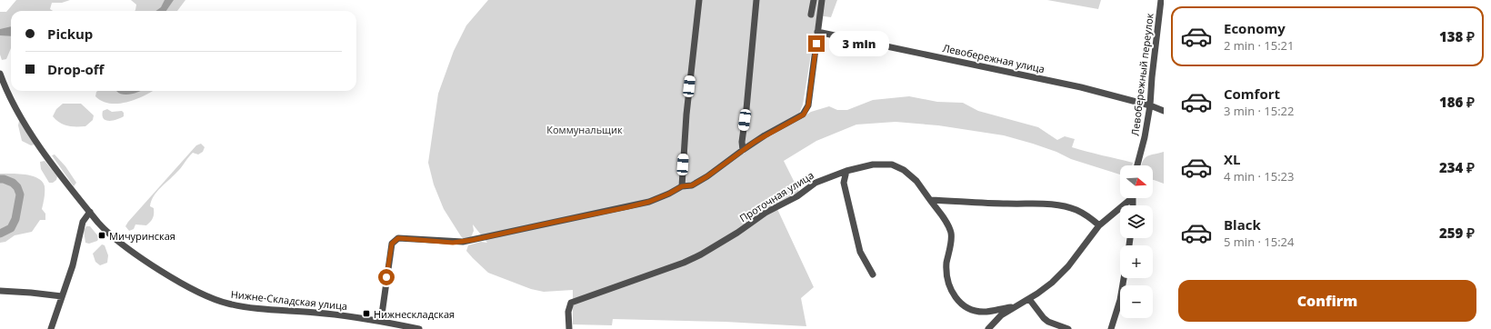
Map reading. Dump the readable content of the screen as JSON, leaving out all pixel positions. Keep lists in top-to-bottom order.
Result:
{
  "streets": {
    "street": [
      "Левобережная улица",
      "Левобережный переулок",
      "Проточная улица",
      "Нижне-Складская улица"
    ]
  },
  "crossings": [
    ["Левобережная улица", "Левобережный переулок"]
  ],
  "parks": ["Коммунальщик"],
  "places": {
    "transit": ["Мичуринская", "Нижнескладская"]
  },
  "north": "right",
  "page": {
    "list": [
      {
        "name": "Economy",
        "note": "2 min · 15:21",
        "value": "138 ₽"
      },
      {
        "name": "Comfort",
        "note": "3 min · 15:22",
        "value": "186 ₽"
      },
      {
        "name": "XL",
        "note": "4 min · 15:23",
        "value": "234 ₽"
      },
      {
        "name": "Black",
        "note": "5 min · 15:24",
        "value": "259 ₽"
      }
    ],
    "banner": ["Pickup", "Drop-off"],
    "bubble": "3 min",
    "map_buttons": ["+", "−"],
    "buttons": "Confirm"
  }
}
